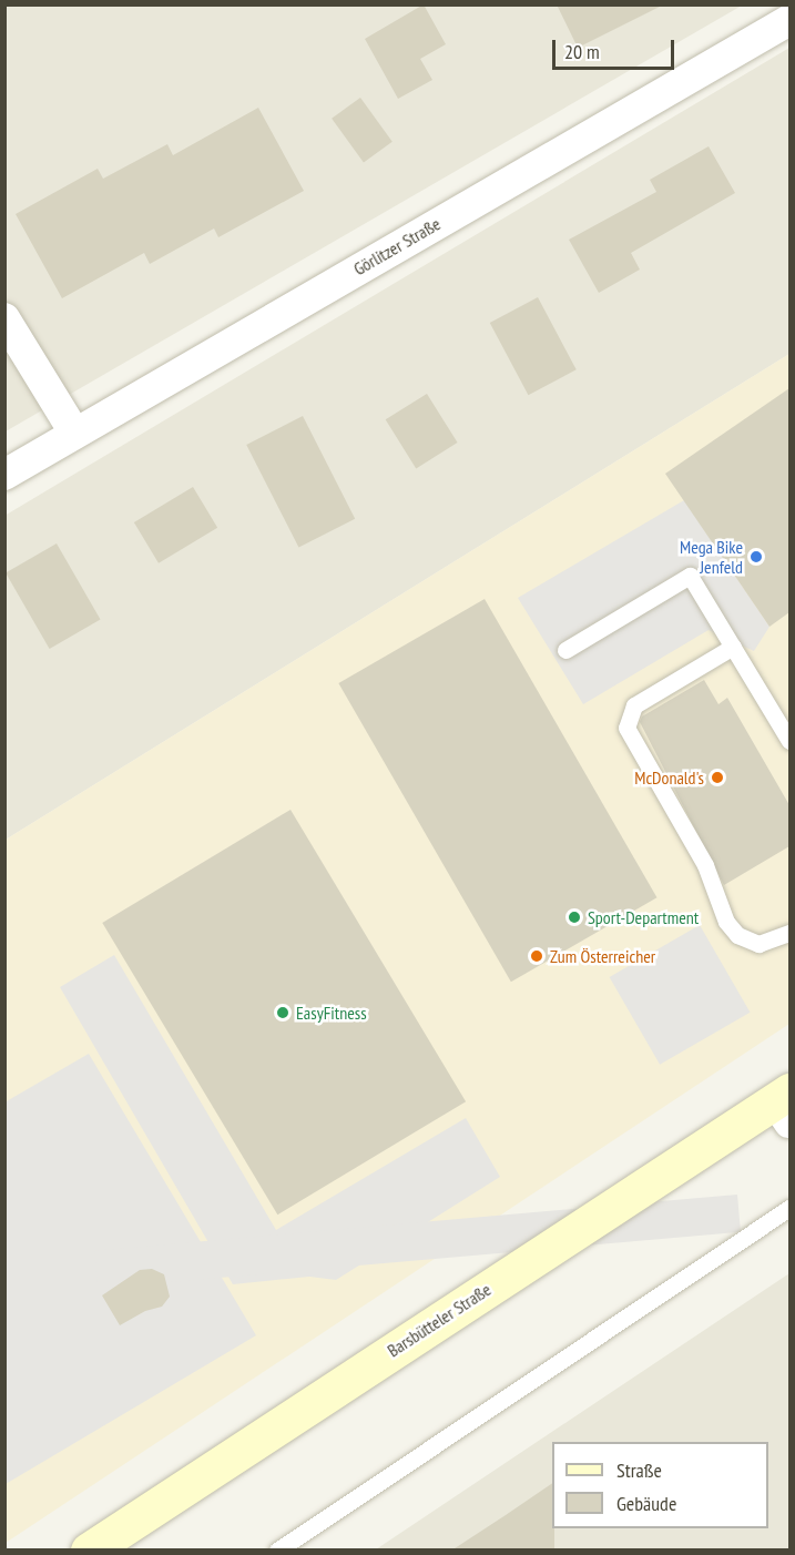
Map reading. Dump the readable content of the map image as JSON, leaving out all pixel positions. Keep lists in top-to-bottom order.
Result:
{
  "streets": {
    "main road": ["Barsbütteler Straße"],
    "street": ["Görlitzer Straße"]
  },
  "places": [
    "Mega Bike Jenfeld",
    "McDonald's",
    "Sport-Department",
    "Zum Österreicher",
    "EasyFitness"
  ],
  "legend": ["Straße", "Gebäude"],
  "scale_bar": "20 m"
}
